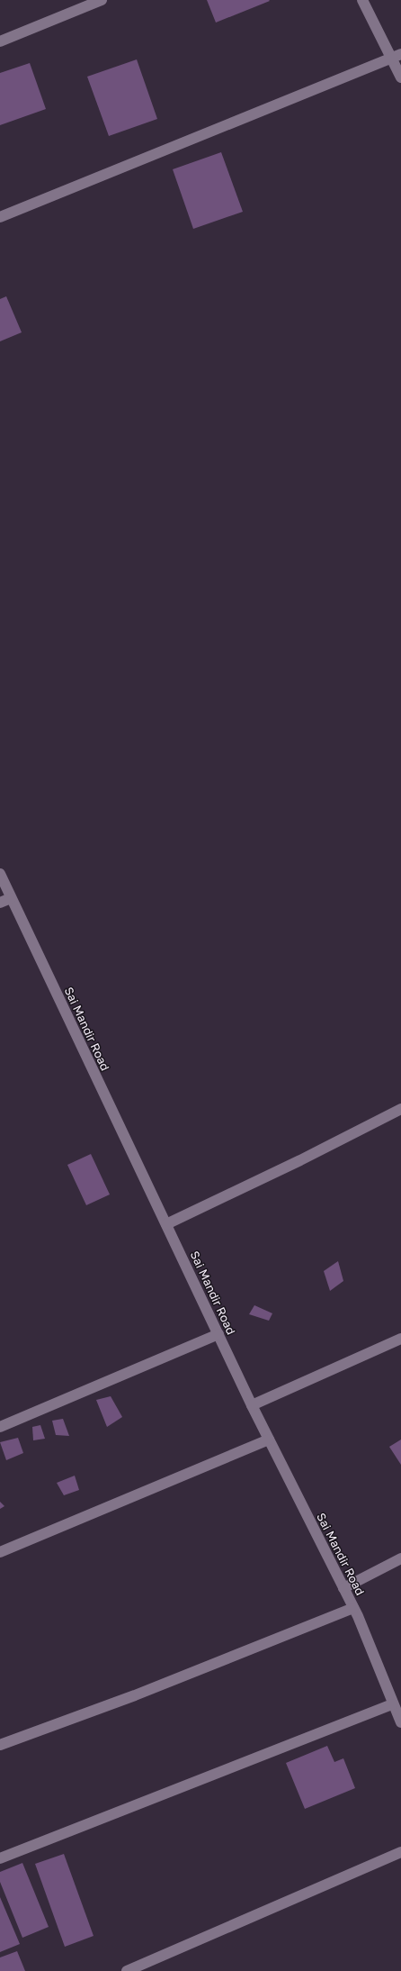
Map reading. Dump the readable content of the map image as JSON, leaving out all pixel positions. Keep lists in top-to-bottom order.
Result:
{
  "streets": {
    "street": ["Sai Mandir Road"]
  }
}
